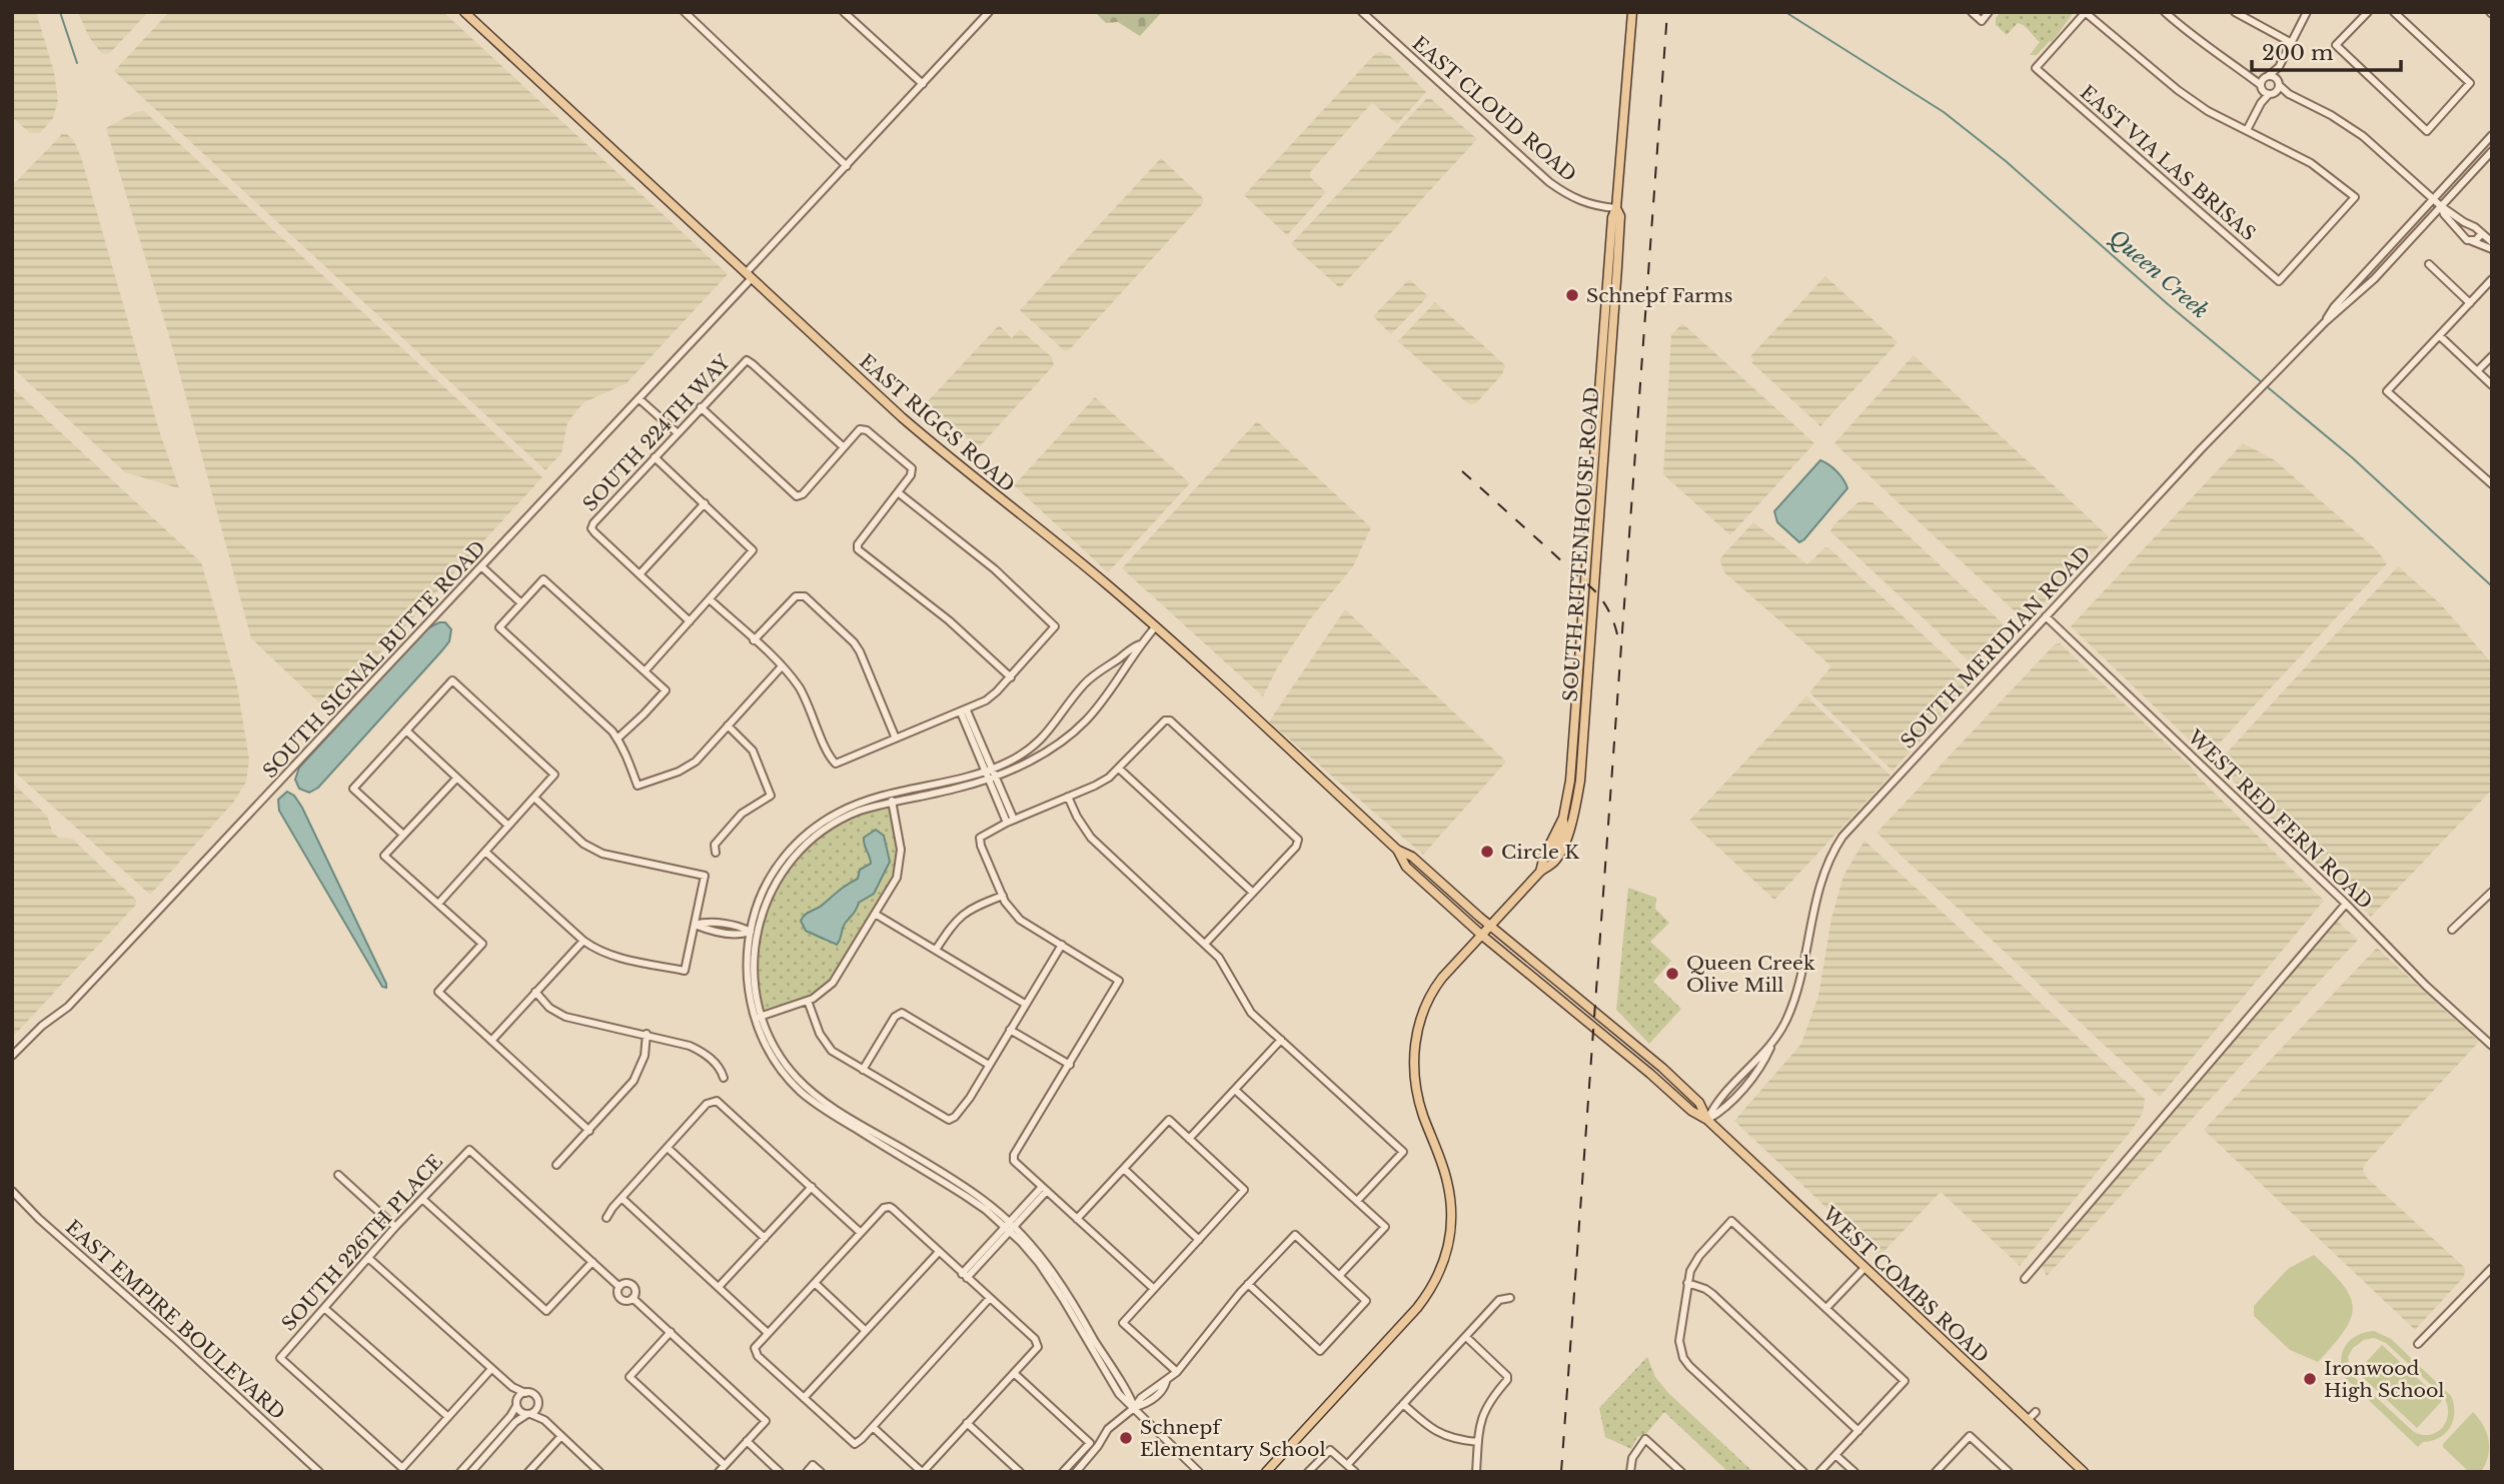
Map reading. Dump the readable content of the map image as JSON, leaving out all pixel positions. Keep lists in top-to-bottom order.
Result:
{
  "streets": {
    "main road": ["EAST RIGGS ROAD", "SOUTH RITTENHOUSE ROAD", "WEST COMBS ROAD"],
    "street": [
      "EAST CLOUD ROAD",
      "EAST VIA LAS BRISAS",
      "SOUTH 224TH WAY",
      "SOUTH MERIDIAN ROAD",
      "SOUTH SIGNAL BUTTE ROAD",
      "WEST RED FERN ROAD",
      "SOUTH 226TH PLACE",
      "EAST EMPIRE BOULEVARD"
    ]
  },
  "crossings": [
    ["EAST CLOUD ROAD", "SOUTH RITTENHOUSE ROAD"],
    ["EAST RIGGS ROAD", "SOUTH RITTENHOUSE ROAD"],
    ["EAST RIGGS ROAD", "SOUTH SIGNAL BUTTE ROAD"],
    ["EAST RIGGS ROAD", "WEST COMBS ROAD"],
    ["SOUTH RITTENHOUSE ROAD", "WEST COMBS ROAD"],
    ["SOUTH MERIDIAN ROAD", "WEST RED FERN ROAD"],
    ["SOUTH MERIDIAN ROAD", "WEST COMBS ROAD"]
  ],
  "water": ["Queen Creek"],
  "places": [
    "Schnepf Farms",
    "Circle K",
    "Queen Creek Olive Mill",
    "Ironwood High School",
    "Schnepf Elementary School"
  ],
  "scale_bar": "200 m"
}
